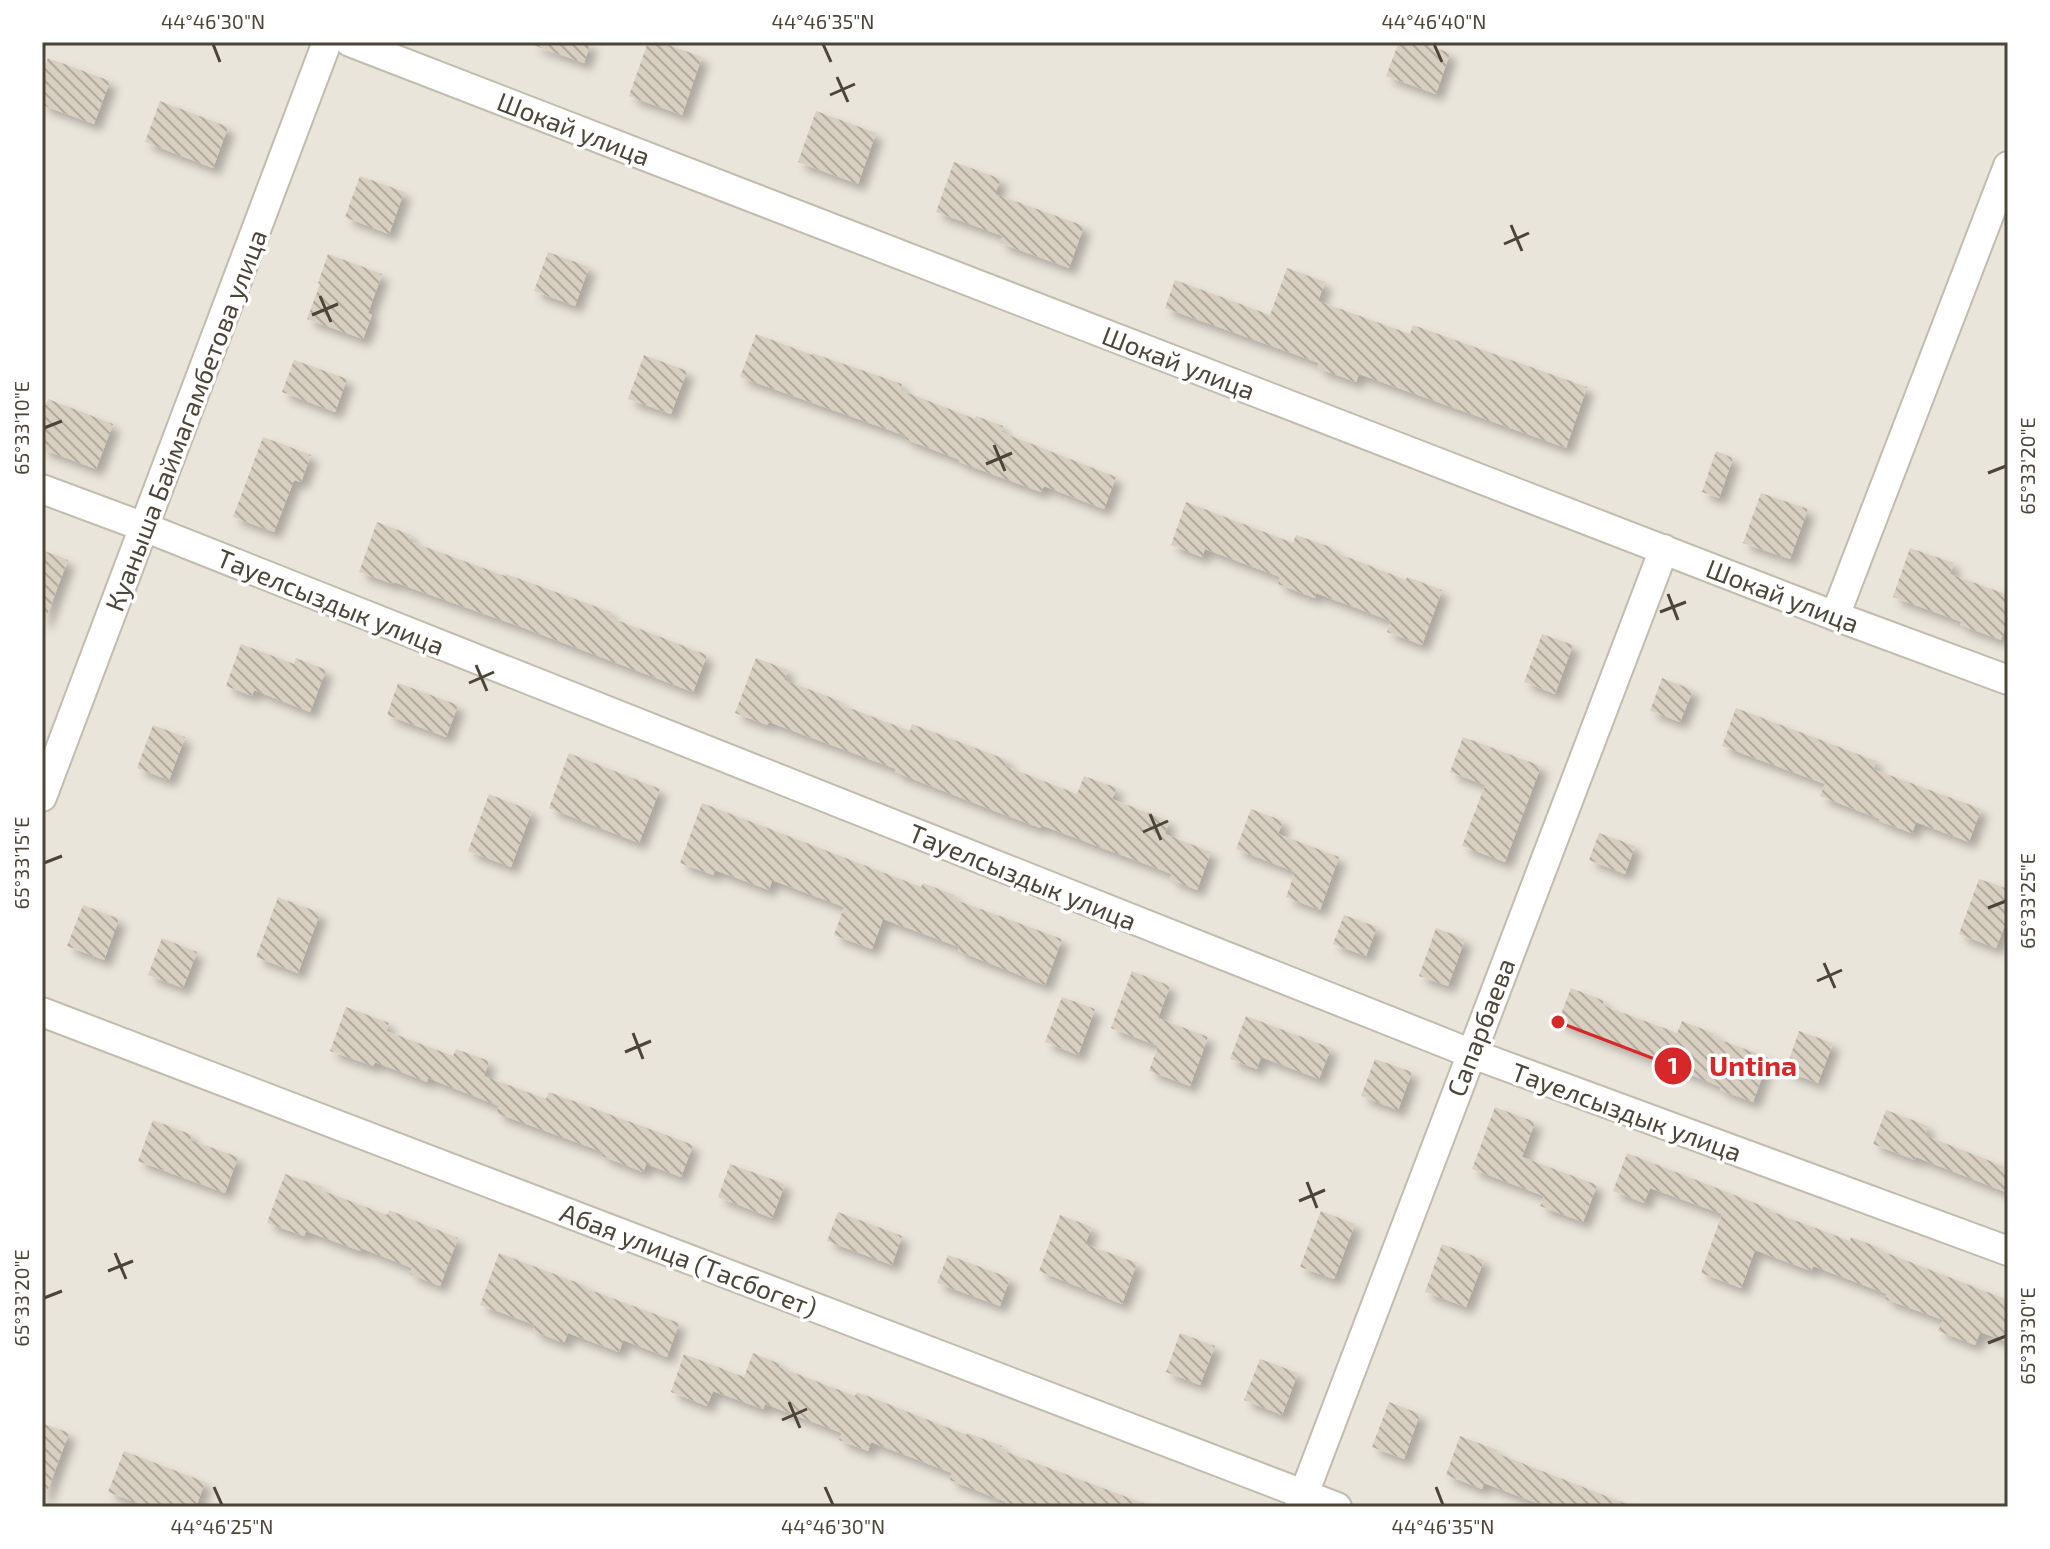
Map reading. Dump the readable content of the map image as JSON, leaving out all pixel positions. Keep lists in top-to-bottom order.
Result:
{
  "streets": {
    "street": [
      "Шокай улица",
      "Куаныша Баймагамбетова улица",
      "Тауелсыздык улица",
      "Сапарбаева",
      "Абая улица (Тасбогет)"
    ]
  },
  "crossings": [
    ["Шокай улица", "Сапарбаева"],
    ["Куаныша Баймагамбетова улица", "Тауелсыздык улица"],
    ["Тауелсыздык улица", "Сапарбаева"],
    ["Сапарбаева", "Абая улица (Тасбогет)"]
  ],
  "places": ["Untina"],
  "coordinates": [
    "44°46'30\"N",
    "44°46'35\"N",
    "44°46'40\"N",
    "65°33'10\"E",
    "65°33'20\"E",
    "65°33'15\"E",
    "65°33'25\"E",
    "65°33'30\"E",
    "44°46'25\"N"
  ]
}
